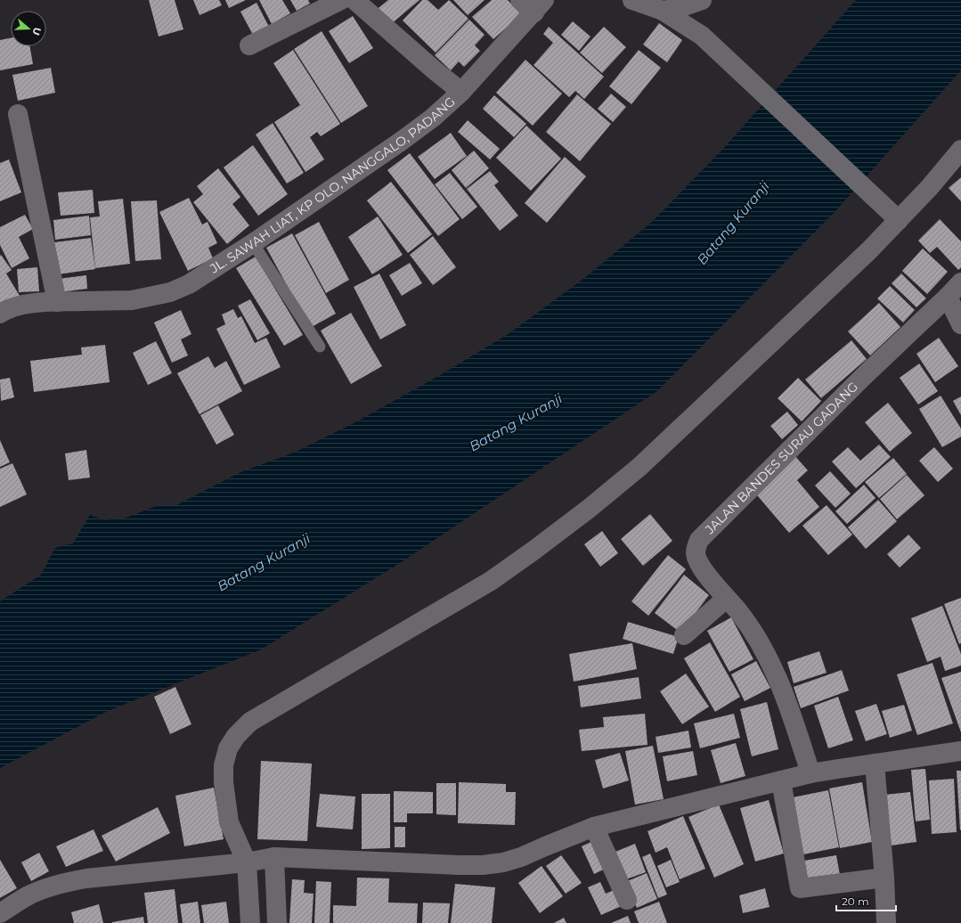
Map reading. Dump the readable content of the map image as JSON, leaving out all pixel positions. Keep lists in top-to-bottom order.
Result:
{
  "streets": {
    "street": ["JL. SAWAH LIAT, KP OLO, NANGGALO, PADANG", "JALAN BANDES SURAU GADANG"]
  },
  "water": ["Batang Kuranji"],
  "scale_bar": "20 m",
  "north": "right"
}
